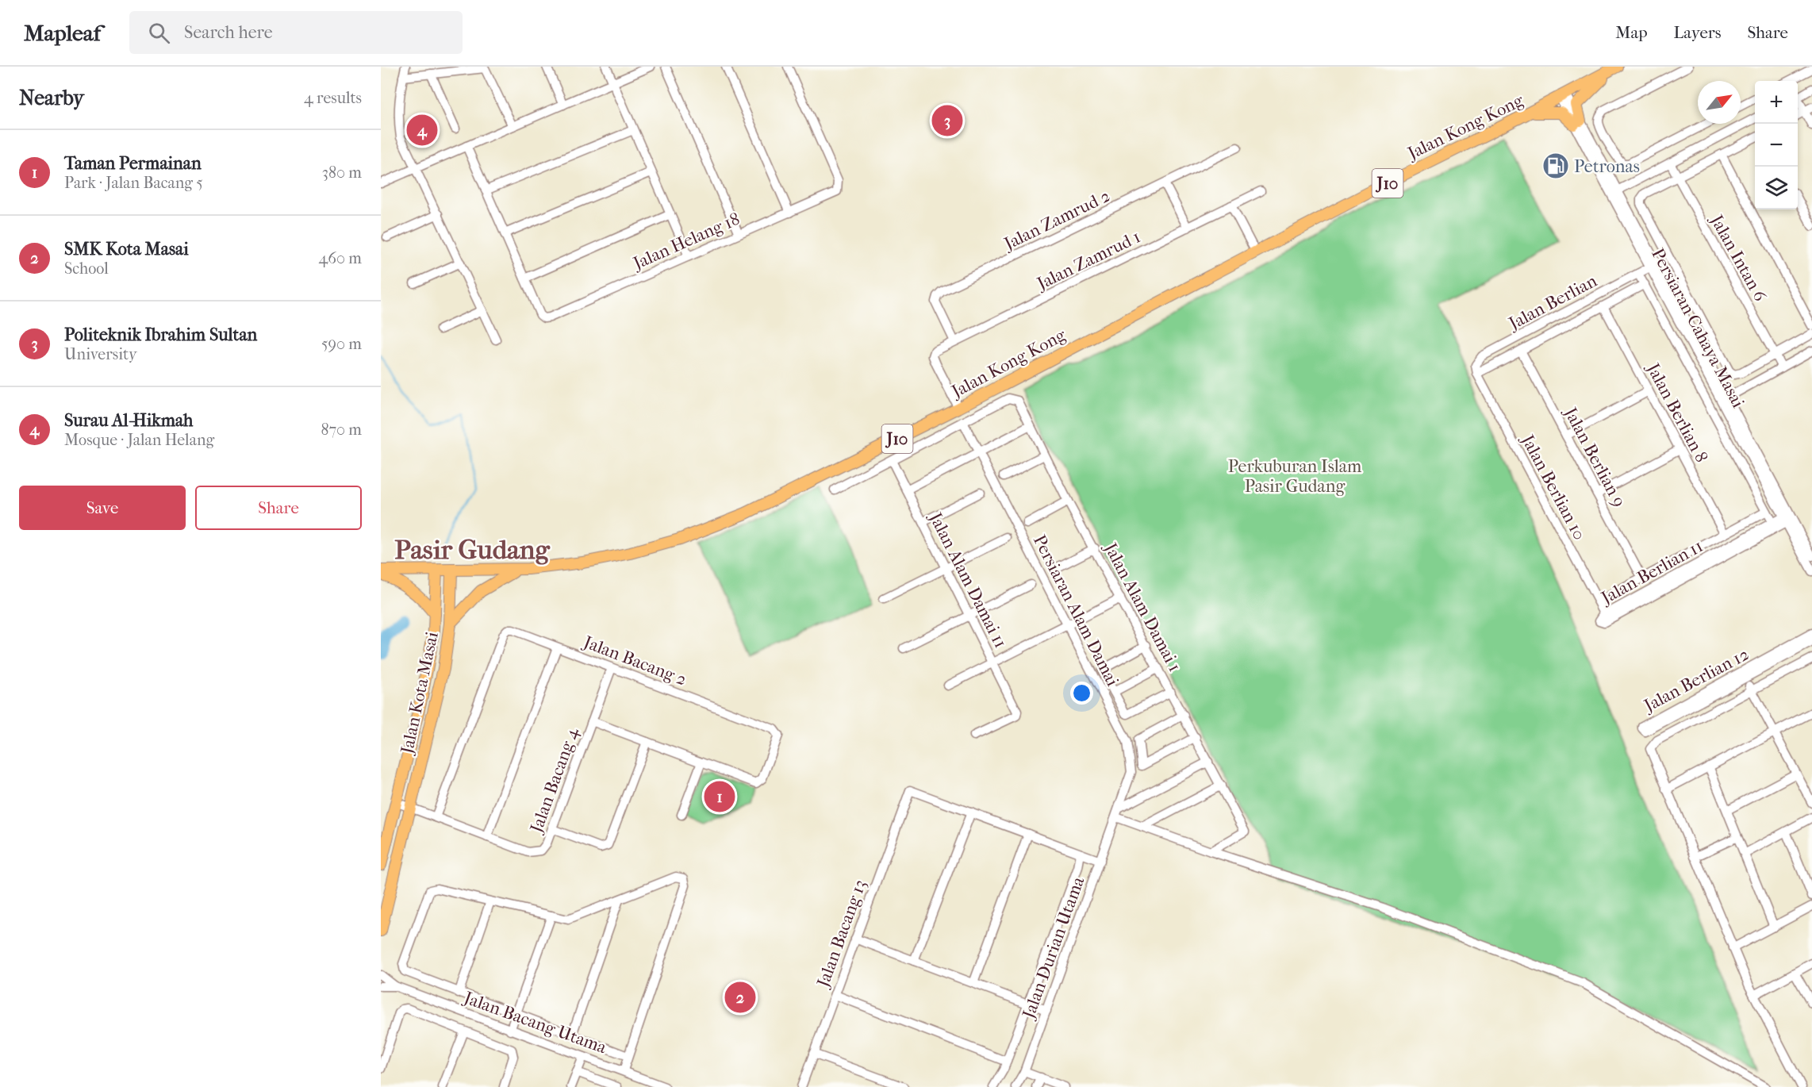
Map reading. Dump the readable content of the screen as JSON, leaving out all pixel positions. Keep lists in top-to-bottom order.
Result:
{
  "streets": {
    "main road": ["Jalan Kong Kong", "J10", "Jalan Kota Masai"],
    "street": [
      "Jalan Zamrud 2",
      "Jalan Helang 18",
      "Jalan Intan 6",
      "Jalan Zamrud 1",
      "Jalan Berlian",
      "Persiaran Cahaya Masai",
      "Jalan Berlian 8",
      "Jalan Berlian 9",
      "Jalan Berlian 10",
      "Jalan Berlian 11",
      "Jalan Alam Damai 11",
      "Jalan Alam Damai 1",
      "Persiaran Alam Damai",
      "Jalan Bacang 2",
      "Jalan Berlian 12",
      "Jalan Bacang 4",
      "Jalan Bacang 13",
      "Jalan Durian Utama",
      "Jalan Bacang Utama"
    ]
  },
  "crossings": [
    ["Jalan Kong Kong", "Jalan Zamrud 1"],
    ["Jalan Kong Kong", "Persiaran Cahaya Masai"],
    ["Jalan Kong Kong", "Jalan Kota Masai"],
    ["Jalan Zamrud 2", "Jalan Zamrud 1"],
    ["Jalan Berlian", "Persiaran Cahaya Masai"],
    ["Jalan Berlian", "Jalan Berlian 10"],
    ["Persiaran Cahaya Masai", "Jalan Berlian 11"],
    ["Jalan Berlian 10", "Jalan Berlian 11"],
    ["Jalan Alam Damai 1", "Persiaran Alam Damai"],
    ["Persiaran Alam Damai", "Jalan Durian Utama"],
    ["Jalan Bacang 2", "Jalan Bacang 4"],
    ["Jalan Kota Masai", "Jalan Bacang 4"]
  ],
  "districts": ["Pasir Gudang"],
  "parks": ["Perkuburan Islam Pasir Gudang"],
  "places": {
    "fuel station": ["Petronas"]
  },
  "north": "top right",
  "page": {
    "header": "Mapleaf",
    "search": "Search here",
    "nav": ["Map", "Layers", "Share"],
    "heading": ["Nearby", "4 results"],
    "map_buttons": ["+", "−"],
    "pins": [
      "3",
      "4",
      "1",
      "2"
    ],
    "list": [
      {
        "mark": "1",
        "name": "Taman Permainan",
        "note": "Park · Jalan Bacang 5",
        "value": "380 m"
      },
      {
        "mark": "2",
        "name": "SMK Kota Masai",
        "note": "School",
        "value": "460 m"
      },
      {
        "mark": "3",
        "name": "Politeknik Ibrahim Sultan",
        "note": "University",
        "value": "590 m"
      },
      {
        "mark": "4",
        "name": "Surau Al-Hikmah",
        "note": "Mosque · Jalan Helang",
        "value": "870 m"
      }
    ],
    "buttons": ["Save", "Share"]
  }
}
